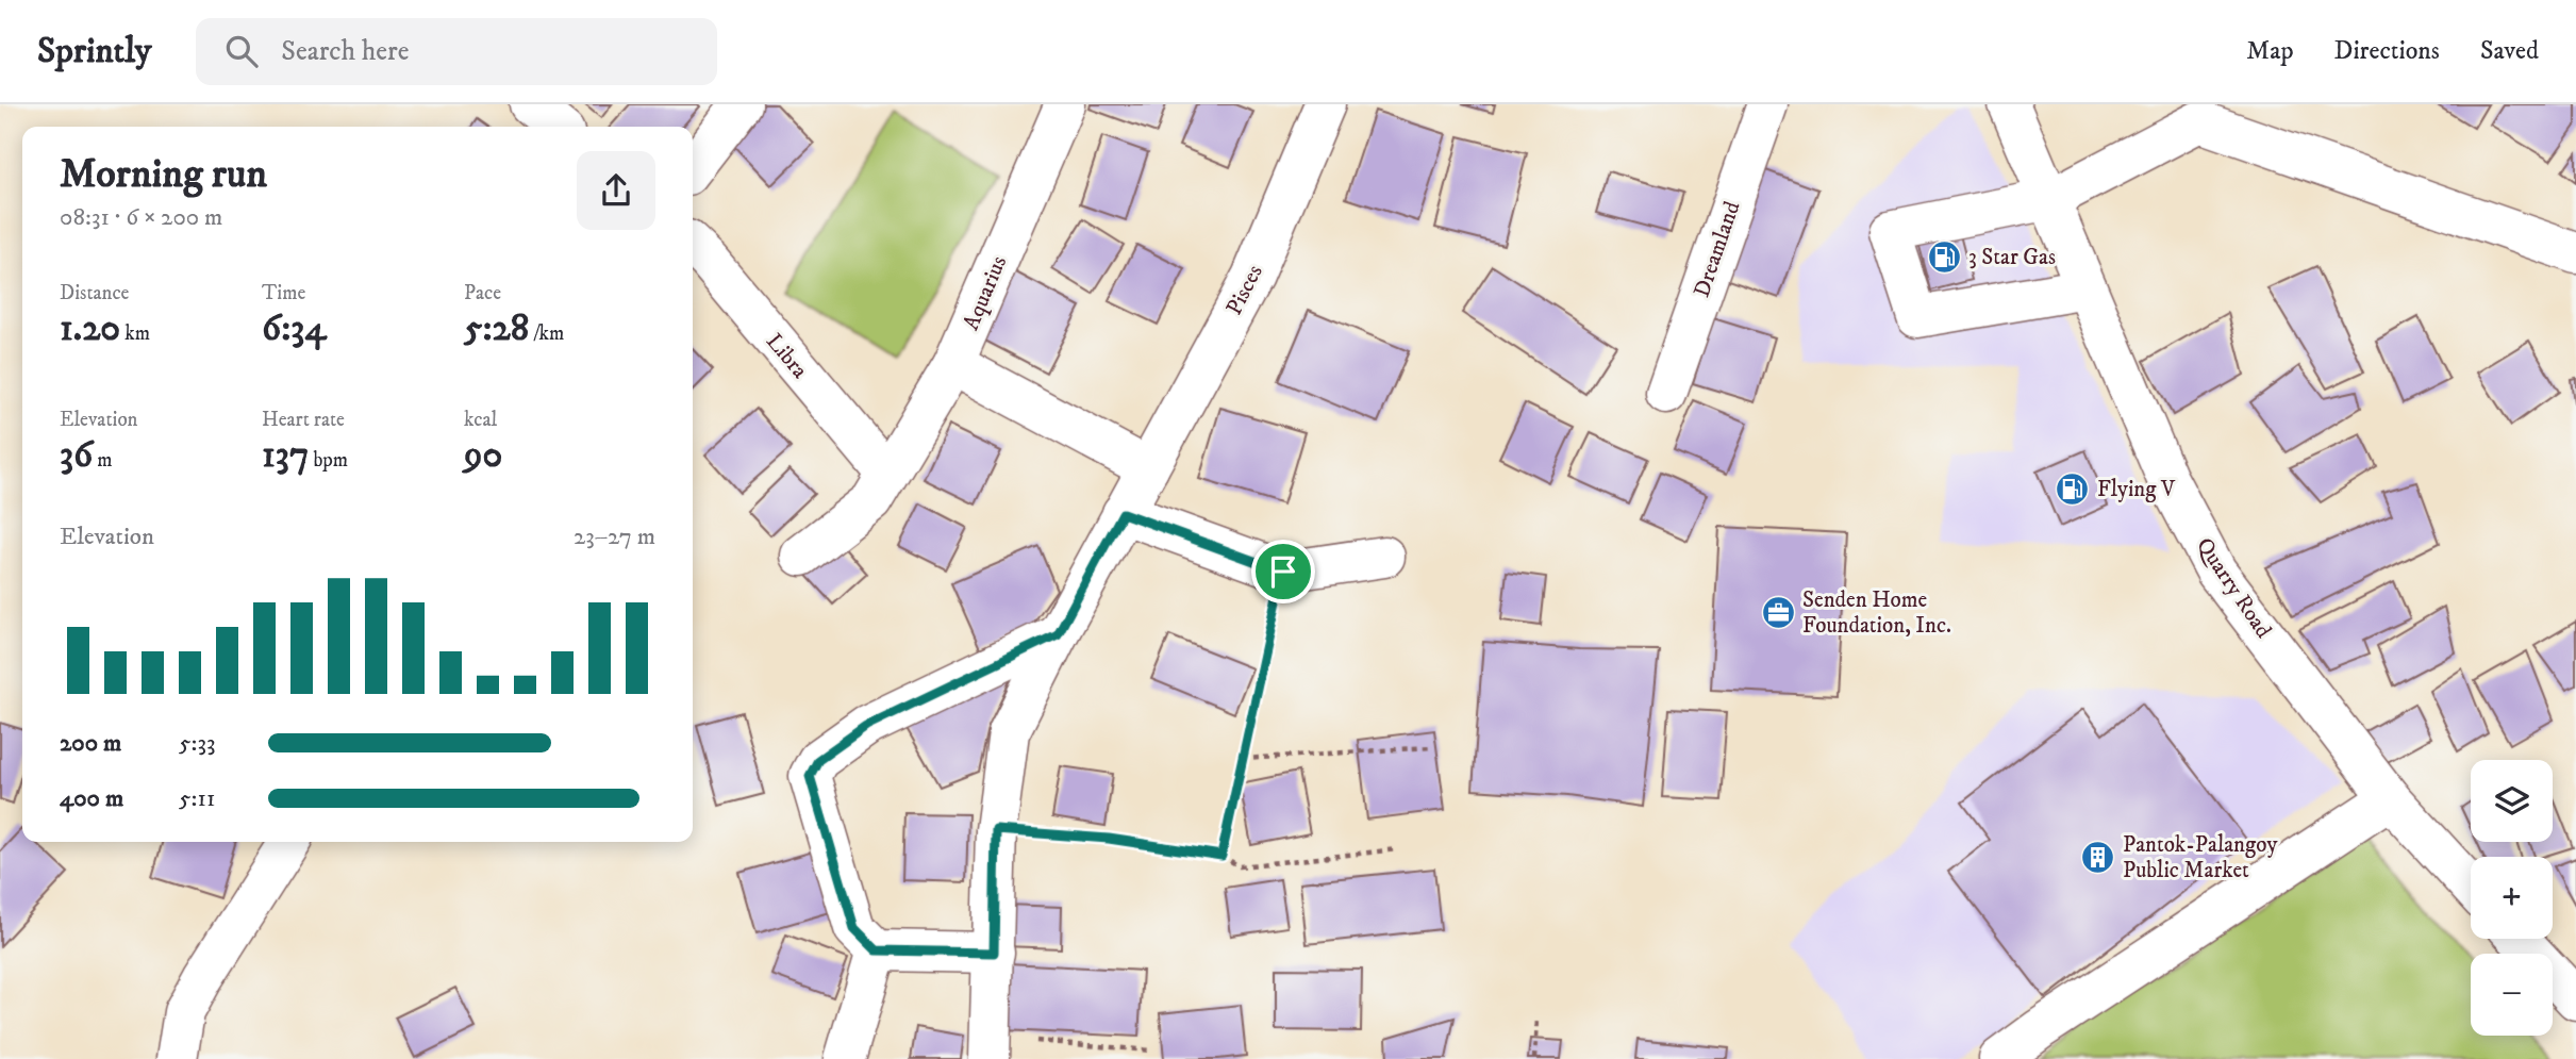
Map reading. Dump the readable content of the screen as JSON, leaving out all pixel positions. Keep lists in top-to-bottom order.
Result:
{
  "streets": {
    "street": [
      "Dreamland",
      "Pisces",
      "Aquarius",
      "Libra",
      "Quarry Road"
    ]
  },
  "crossings": [
    ["Aquarius", "Libra"]
  ],
  "places": {
    "fuel station": ["3 Star Gas", "Flying V"],
    "office": ["Senden Home Foundation, Inc."],
    "building": ["Pantok-Palangoy Public Market"]
  },
  "page": {
    "header": "Sprintly",
    "search": "Search here",
    "nav": ["Map", "Directions", "Saved"],
    "heading": ["Morning run", "08:31 · 6 × 200 m"],
    "stats": [
      ["Distance", "1.20 km"],
      ["Time", "6:34"],
      ["Pace", "5:28 /km"],
      ["Elevation", "36 m"],
      ["Heart rate", "137 bpm"],
      ["kcal", "90"]
    ],
    "chart": ["Elevation", "23–27 m"],
    "list": [
      {
        "name": "200 m",
        "note": "5:33"
      },
      {
        "name": "400 m",
        "note": "5:11"
      }
    ],
    "map_buttons": ["+", "−"]
  }
}
